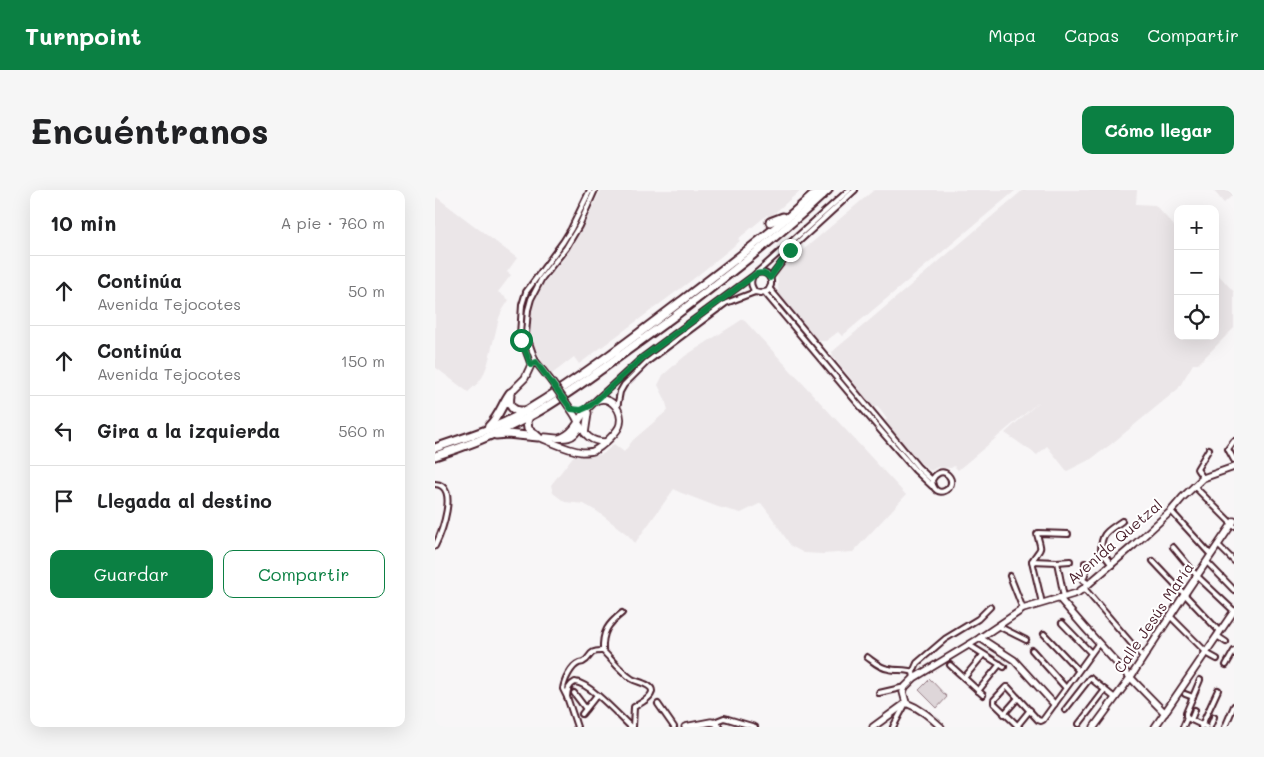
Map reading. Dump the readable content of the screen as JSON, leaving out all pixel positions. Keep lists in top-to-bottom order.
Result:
{
  "streets": {
    "main road": ["Avenida Quetzal", "Calle Jesús María"]
  },
  "page": {
    "header": "Turnpoint",
    "nav": ["Mapa", "Capas", "Compartir"],
    "buttons": [
      "Cómo llegar",
      ["Guardar", "Compartir"]
    ],
    "title": "Encuéntranos",
    "heading": ["10 min", "A pie · 760 m"],
    "map_buttons": ["+", "−"],
    "list": [
      ["Continúa", "Avenida Tejocotes", "50 m"],
      ["Continúa", "Avenida Tejocotes", "150 m"],
      ["Gira a la izquierda", "560 m"],
      "Llegada al destino"
    ]
  }
}
